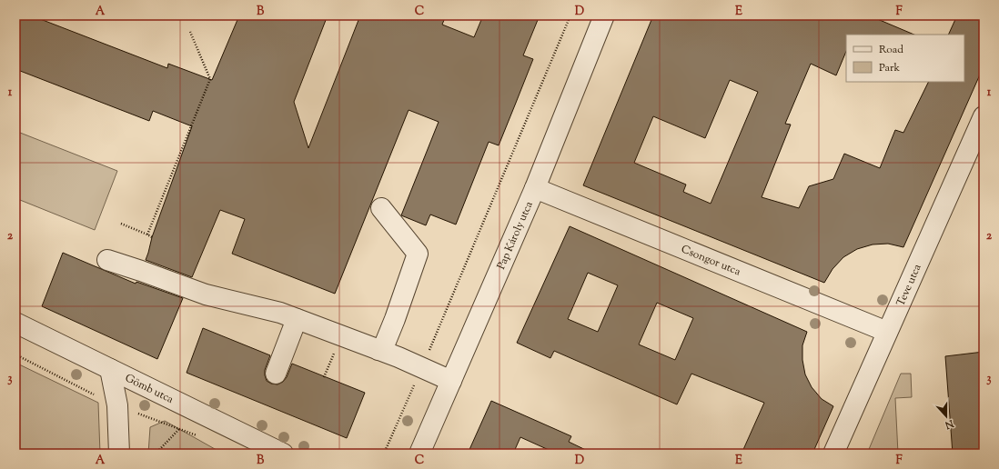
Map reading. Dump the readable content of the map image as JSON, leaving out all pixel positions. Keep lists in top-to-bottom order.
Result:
{
  "streets": {
    "street": [
      "Pap Károly utca",
      "Csongor utca",
      "Teve utca",
      "Gömb utca"
    ]
  },
  "crossings": [
    ["Pap Károly utca", "Csongor utca"],
    ["Csongor utca", "Teve utca"]
  ],
  "legend": ["Road", "Park"],
  "north": "bottom",
  "grid": {
    "columns": [
      "A",
      "B",
      "C",
      "D",
      "E",
      "F"
    ],
    "rows": ["1", "2", "3"]
  }
}
